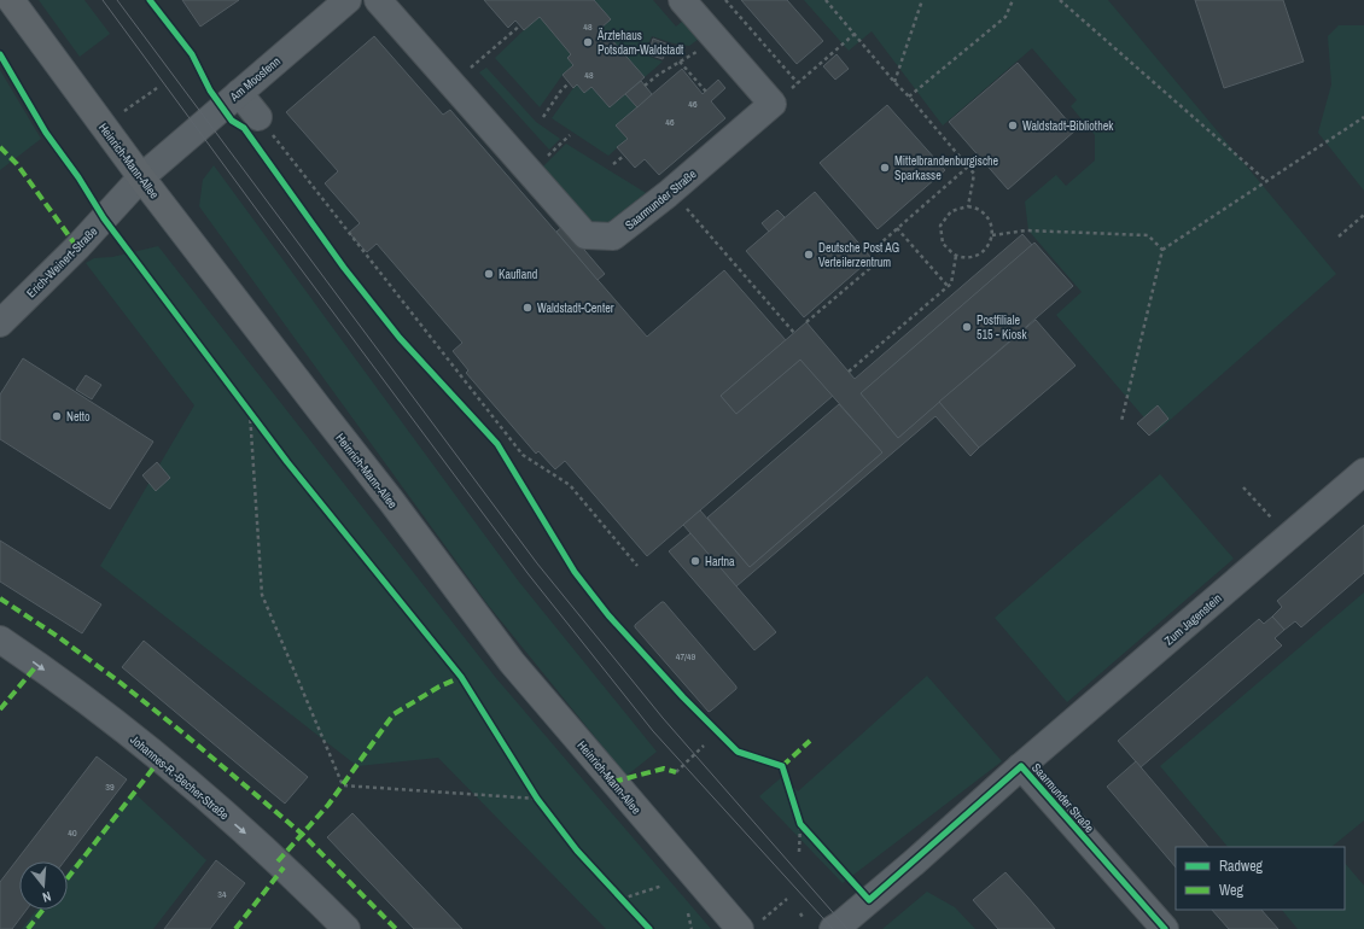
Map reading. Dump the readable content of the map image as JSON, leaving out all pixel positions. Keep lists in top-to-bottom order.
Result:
{
  "streets": {
    "main road": ["Heinrich-Mann-Allee"],
    "street": [
      "Am Moosfenn",
      "Saarmunder Straße",
      "Erich-Weinert-Straße",
      "Zum Jagenstein",
      "Johannes-R.-Becher-Straße"
    ]
  },
  "crossings": [
    ["Am Moosfenn", "Heinrich-Mann-Allee"],
    ["Am Moosfenn", "Erich-Weinert-Straße"],
    ["Heinrich-Mann-Allee", "Erich-Weinert-Straße"],
    ["Saarmunder Straße", "Zum Jagenstein"]
  ],
  "one_way": ["Johannes-R.-Becher-Straße"],
  "places": [
    "Ärztehaus Potsdam-Waldstadt",
    "Waldstadt-Bibliothek",
    "Mittelbrandenburgische Sparkasse",
    "Deutsche Post AG Verteilerzentrum",
    "Kaufland",
    "Waldstadt-Center",
    "Postfiliale 515 - Kiosk",
    "Netto",
    "Hartna"
  ],
  "house_numbers": [
    "48",
    "48",
    "46",
    "46",
    "47/49",
    "39",
    "40",
    "34"
  ],
  "legend": ["Radweg", "Weg"],
  "north": "bottom"
}
